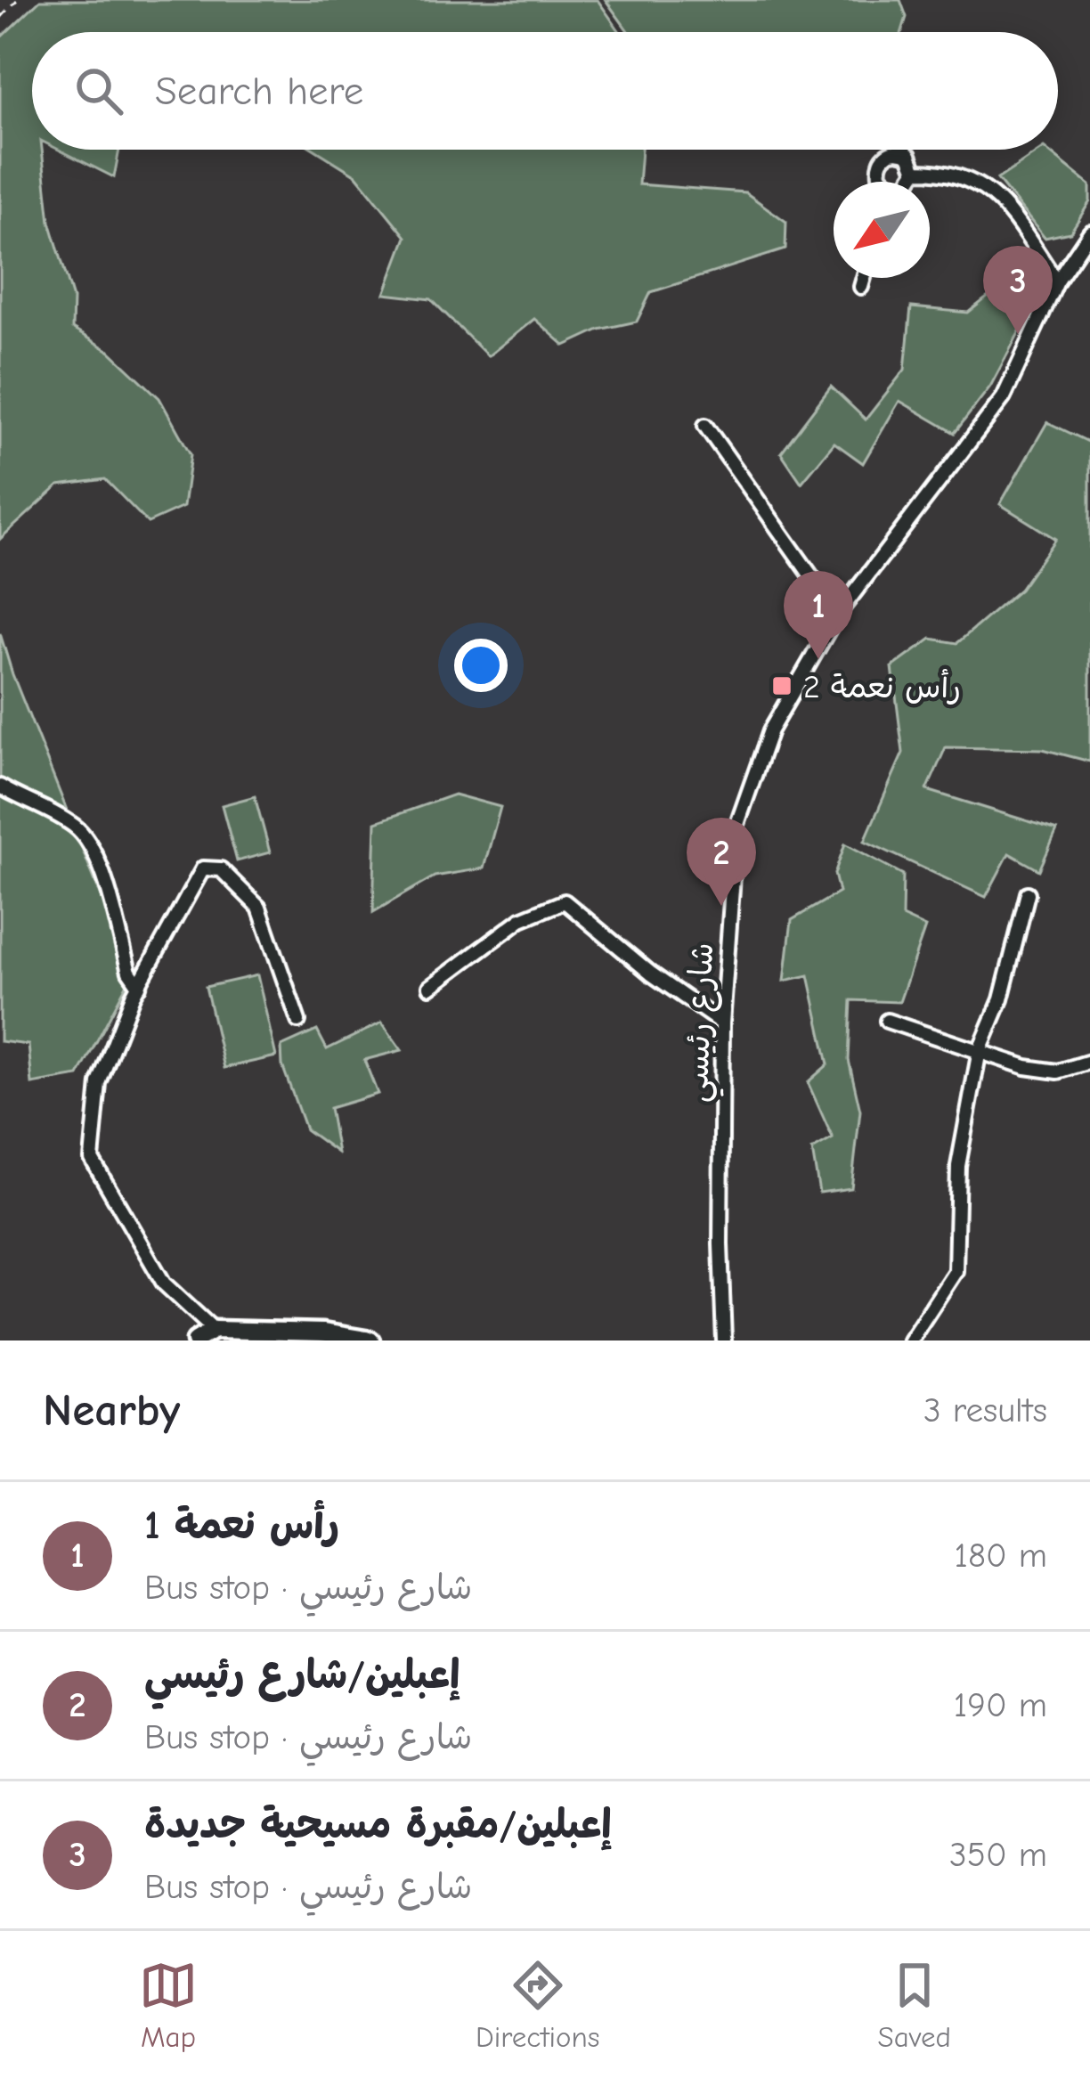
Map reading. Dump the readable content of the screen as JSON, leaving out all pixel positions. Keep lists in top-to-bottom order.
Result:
{
  "streets": {
    "street": ["شارع رئيسي"]
  },
  "places": {
    "transit": ["رأس نعمة 2"]
  },
  "north": "bottom left",
  "page": {
    "search": "Search here",
    "pins": ["3", "1", "2"],
    "heading": ["Nearby", "3 results"],
    "list": [
      {
        "mark": "1",
        "name": "رأس نعمة 1",
        "note": "Bus stop · شارع رئيسي",
        "value": "180 m"
      },
      {
        "mark": "2",
        "name": "إعبلين/شارع رئيسي",
        "note": "Bus stop · شارع رئيسي",
        "value": "190 m"
      },
      {
        "mark": "3",
        "name": "إعبلين/مقبرة مسيحية جديدة",
        "note": "Bus stop · شارع رئيسي",
        "value": "350 m"
      }
    ],
    "nav": ["Map", "Directions", "Saved"]
  }
}
